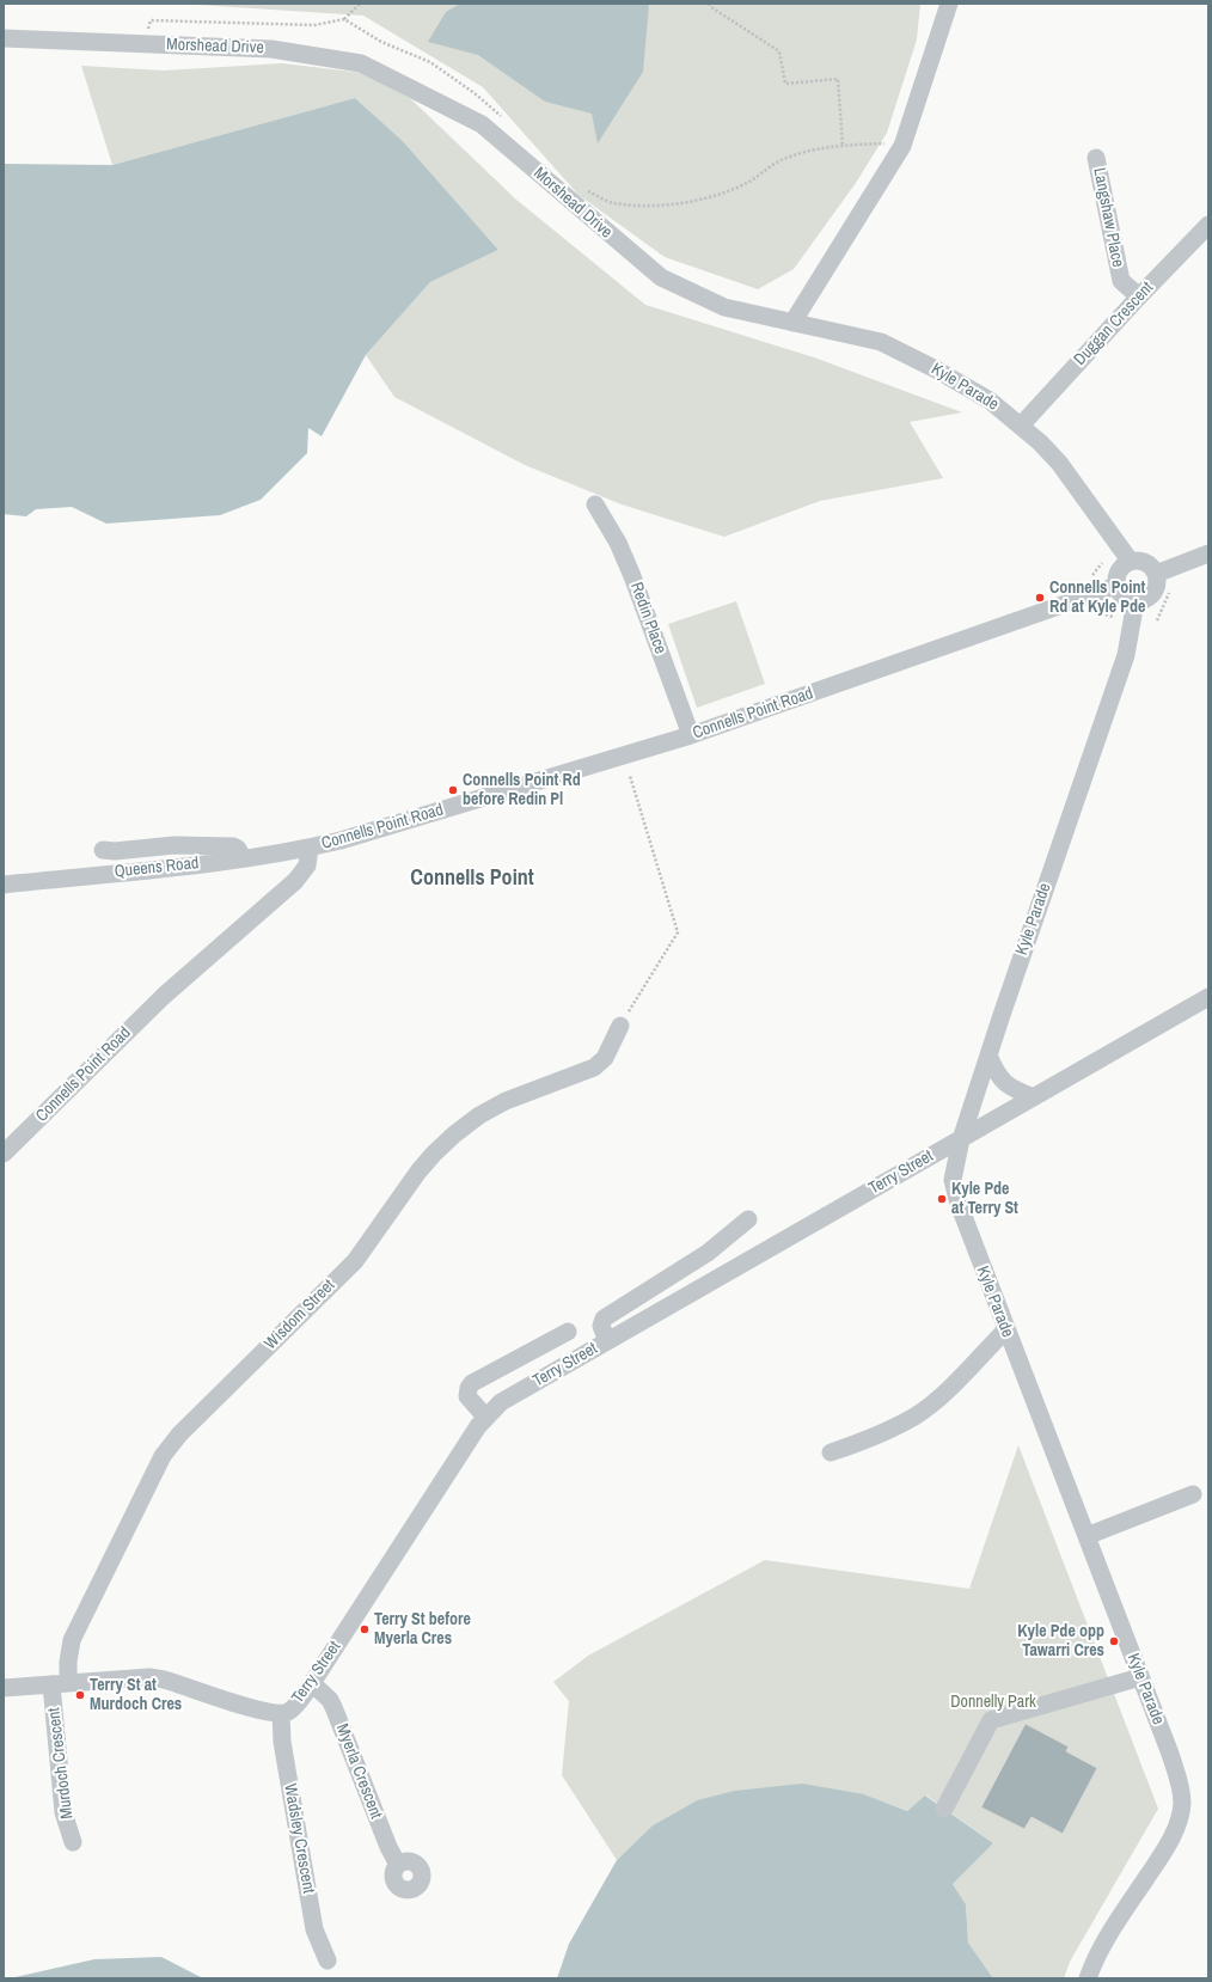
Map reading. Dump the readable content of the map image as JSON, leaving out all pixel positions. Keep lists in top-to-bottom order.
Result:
{
  "streets": {
    "street": [
      "Morshead Drive",
      "Langshaw Place",
      "Duggan Crescent",
      "Kyle Parade",
      "Redin Place",
      "Connells Point Road",
      "Queens Road",
      "Terry Street",
      "Wisdom Street",
      "Murdoch Crescent",
      "Myerla Crescent",
      "Wadsley Crescent"
    ]
  },
  "crossings": [
    ["Morshead Drive", "Kyle Parade"],
    ["Langshaw Place", "Duggan Crescent"],
    ["Duggan Crescent", "Kyle Parade"],
    ["Kyle Parade", "Connells Point Road"],
    ["Kyle Parade", "Terry Street"],
    ["Redin Place", "Connells Point Road"],
    ["Connells Point Road", "Queens Road"],
    ["Terry Street", "Wisdom Street"],
    ["Terry Street", "Murdoch Crescent"],
    ["Terry Street", "Myerla Crescent"],
    ["Terry Street", "Wadsley Crescent"],
    ["Wisdom Street", "Murdoch Crescent"]
  ],
  "districts": ["Connells Point"],
  "parks": ["Donnelly Park"],
  "places": [
    "Connells Point Rd at Kyle Pde",
    "Connells Point Rd before Redin Pl",
    "Kyle Pde at Terry St",
    "Terry St before Myerla Cres",
    "Kyle Pde opp Tawarri Cres",
    "Terry St at Murdoch Cres"
  ]
}
